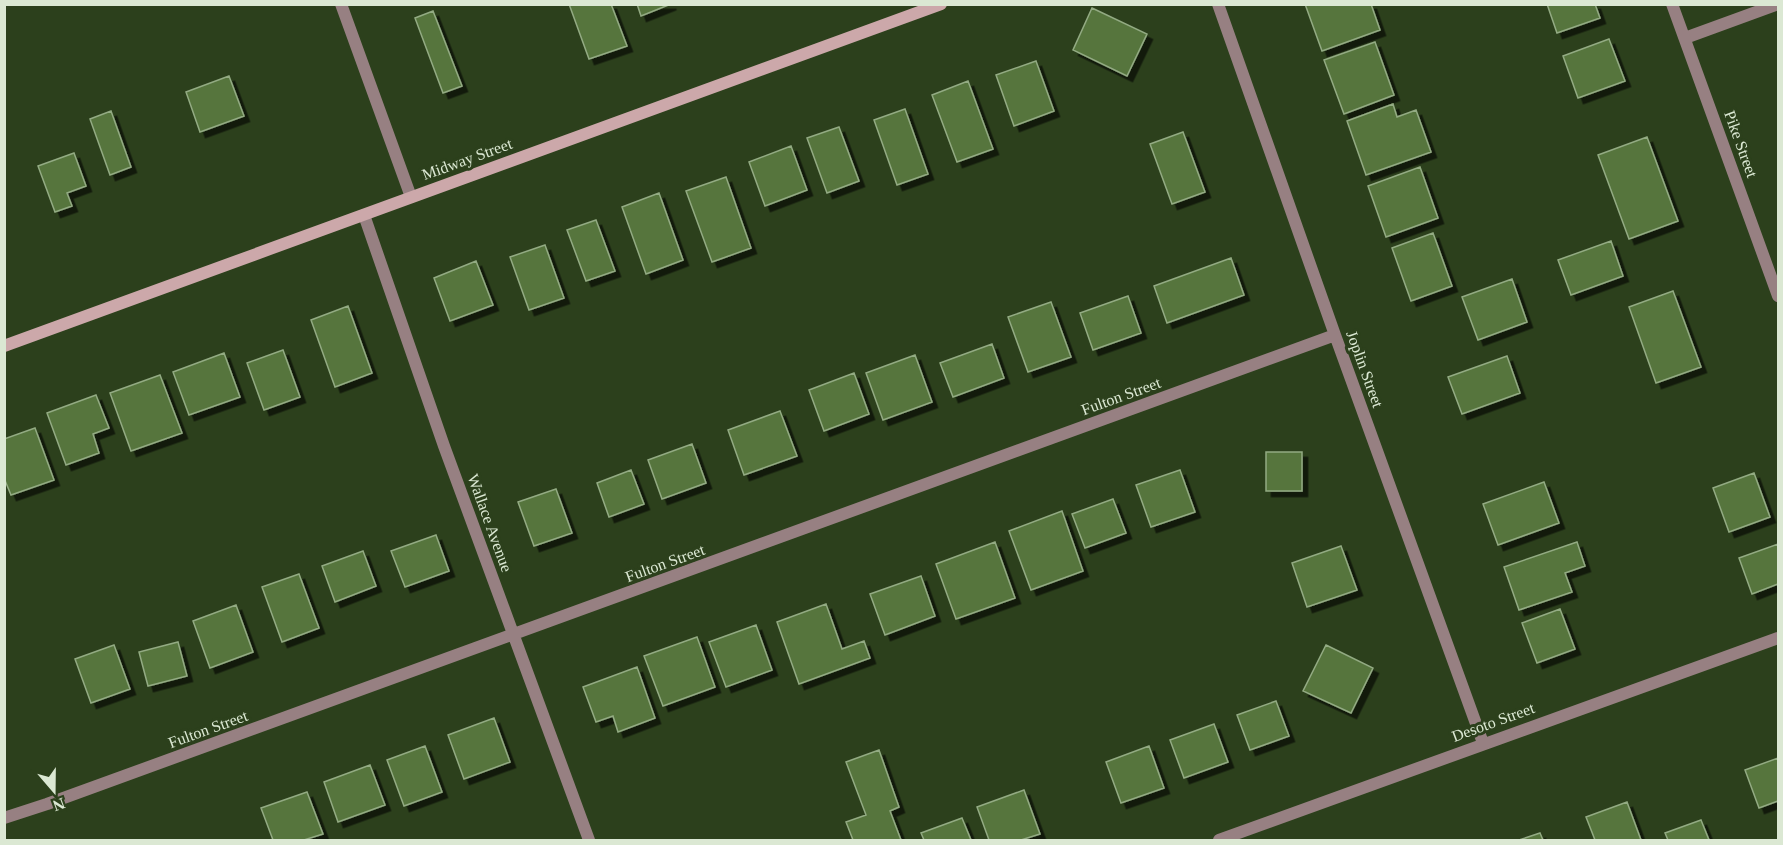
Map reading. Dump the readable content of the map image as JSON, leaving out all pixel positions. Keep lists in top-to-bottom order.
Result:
{
  "streets": {
    "street": [
      "Pike Street",
      "Midway Street",
      "Joplin Street",
      "Fulton Street",
      "Wallace Avenue",
      "Desoto Street"
    ]
  },
  "crossings": [
    ["Midway Street", "Wallace Avenue"],
    ["Joplin Street", "Fulton Street"],
    ["Joplin Street", "Desoto Street"],
    ["Fulton Street", "Wallace Avenue"]
  ],
  "north": "bottom"
}
